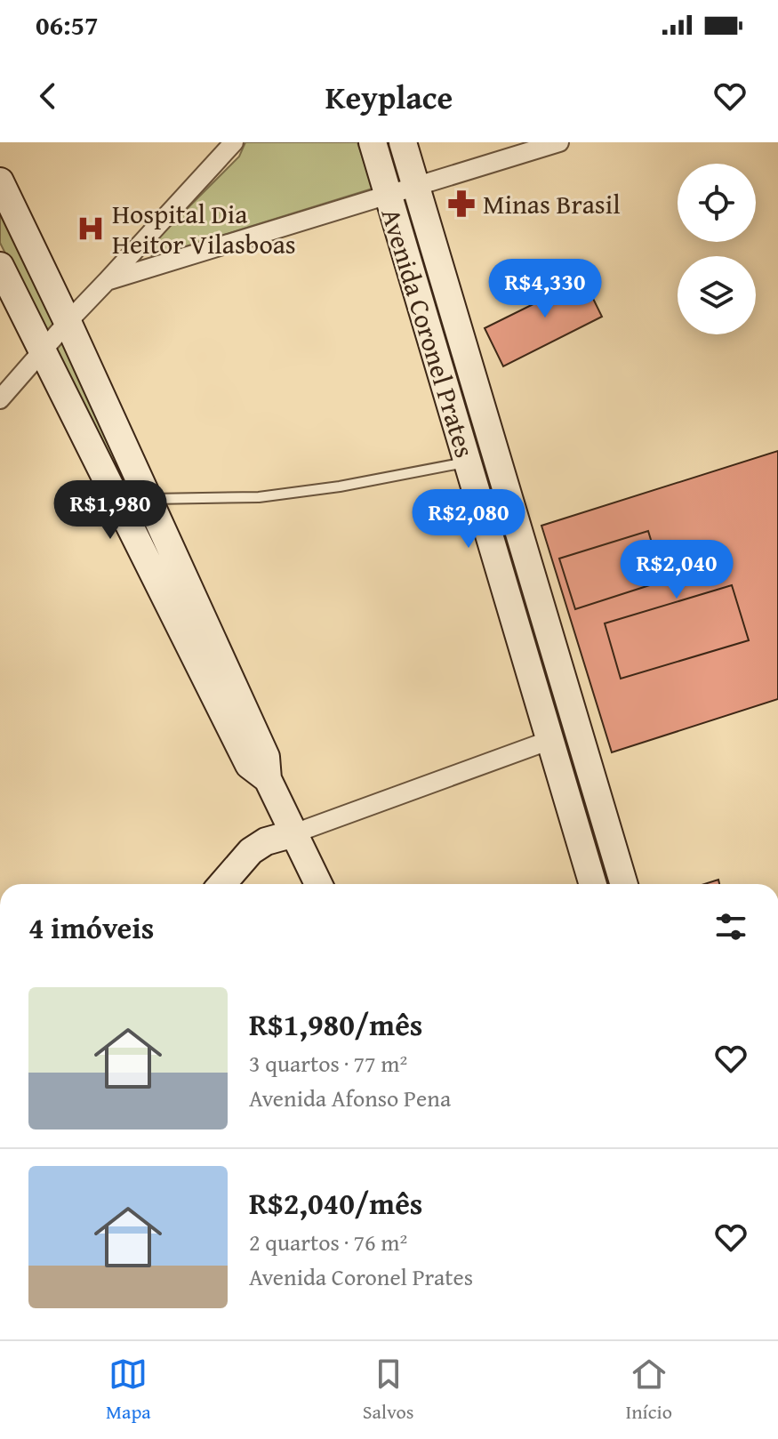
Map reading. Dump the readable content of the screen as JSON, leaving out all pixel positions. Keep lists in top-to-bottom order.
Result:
{
  "streets": {
    "main road": ["Avenida Coronel Prates"]
  },
  "places": {
    "pharmacy": ["Minas Brasil"],
    "hospital": ["Hospital Dia Heitor Vilasboas"]
  },
  "page": {
    "status": "06:57",
    "header": "Keyplace",
    "price": [
      "R$4,330",
      "R$1,980",
      "R$2,080",
      "R$2,040"
    ],
    "heading": "4 imóveis",
    "list": [
      {
        "name": "R$1,980/mês",
        "note": "3 quartos · 77 m² · Avenida Afonso Pena"
      },
      {
        "name": "R$2,040/mês",
        "note": "2 quartos · 76 m² · Avenida Coronel Prates"
      }
    ],
    "tabs": ["Mapa", "Salvos", "Início"]
  }
}
